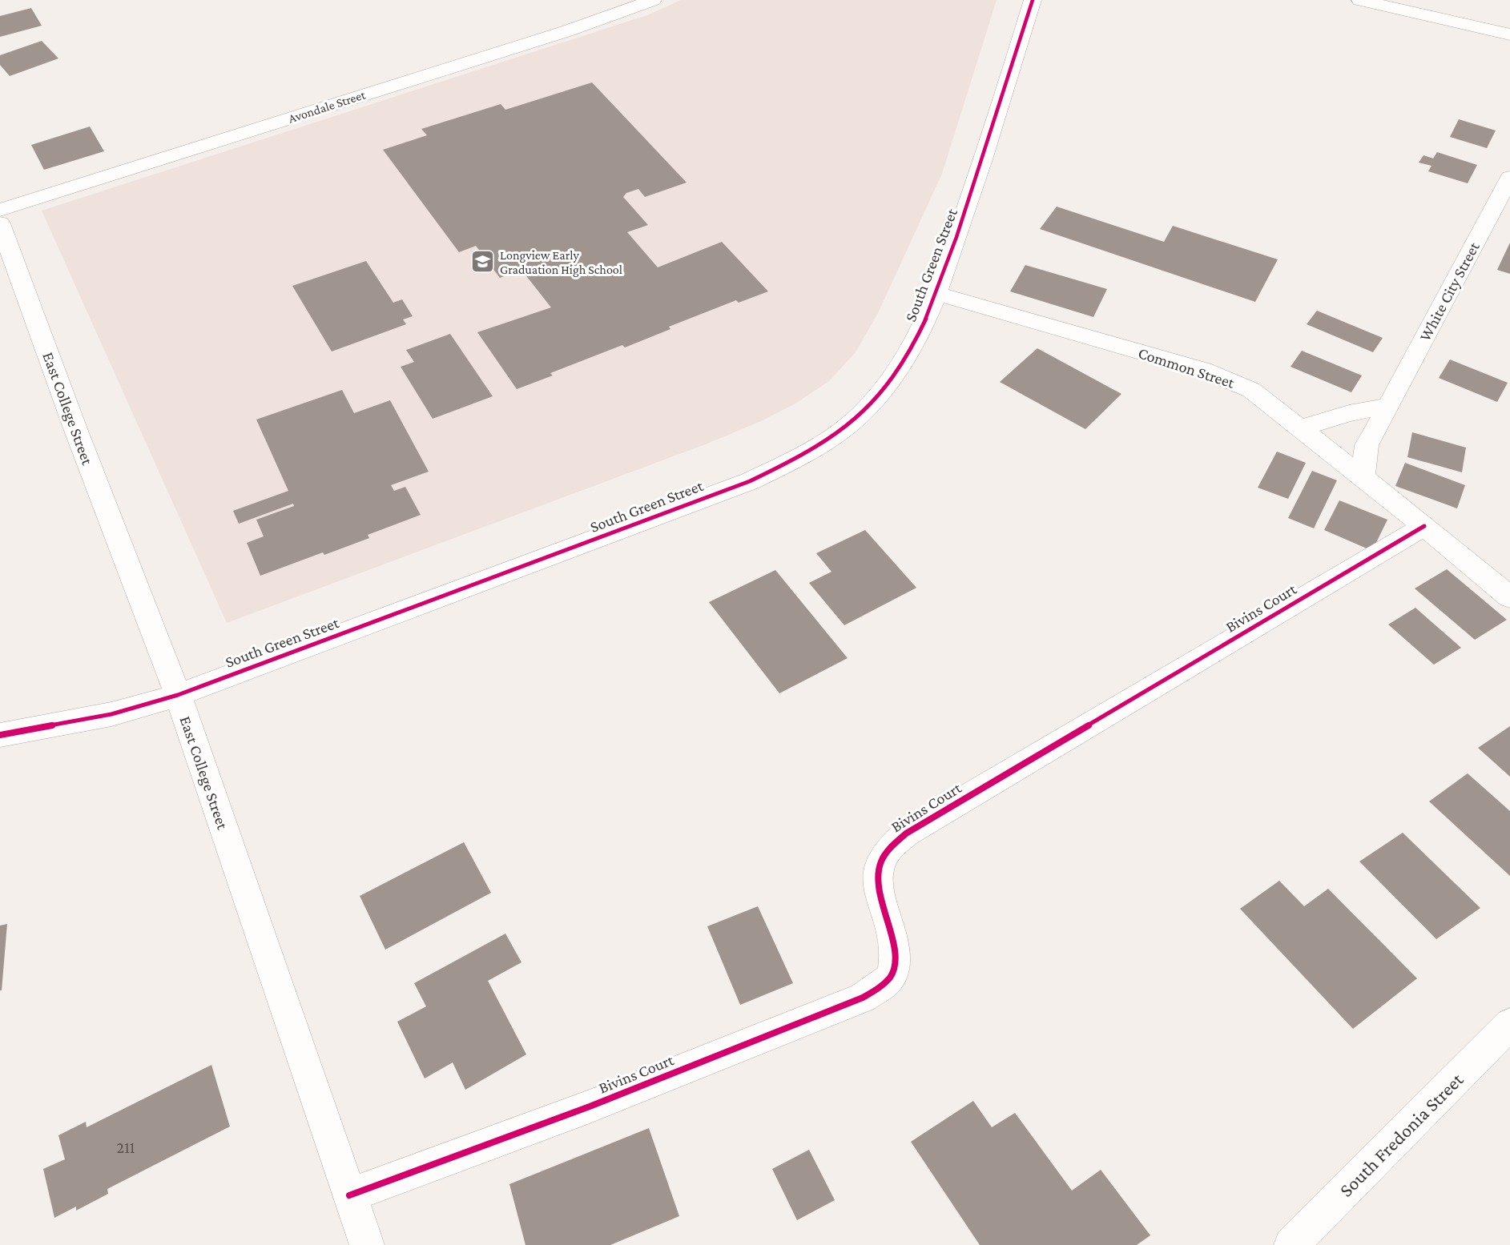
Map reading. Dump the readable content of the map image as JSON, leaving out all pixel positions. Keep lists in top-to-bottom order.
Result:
{
  "streets": {
    "street": [
      "Avondale Street",
      "South Green Street",
      "White City Street",
      "Common Street",
      "East College Street",
      "Bivins Court",
      "South Fredonia Street"
    ]
  },
  "crossings": [
    ["Avondale Street", "East College Street"],
    ["South Green Street", "Common Street"],
    ["South Green Street", "East College Street"],
    ["White City Street", "Common Street"],
    ["Common Street", "Bivins Court"],
    ["East College Street", "Bivins Court"]
  ],
  "places": {
    "school or university": ["Longview Early Graduation High School"]
  },
  "house_numbers": ["211"]
}
